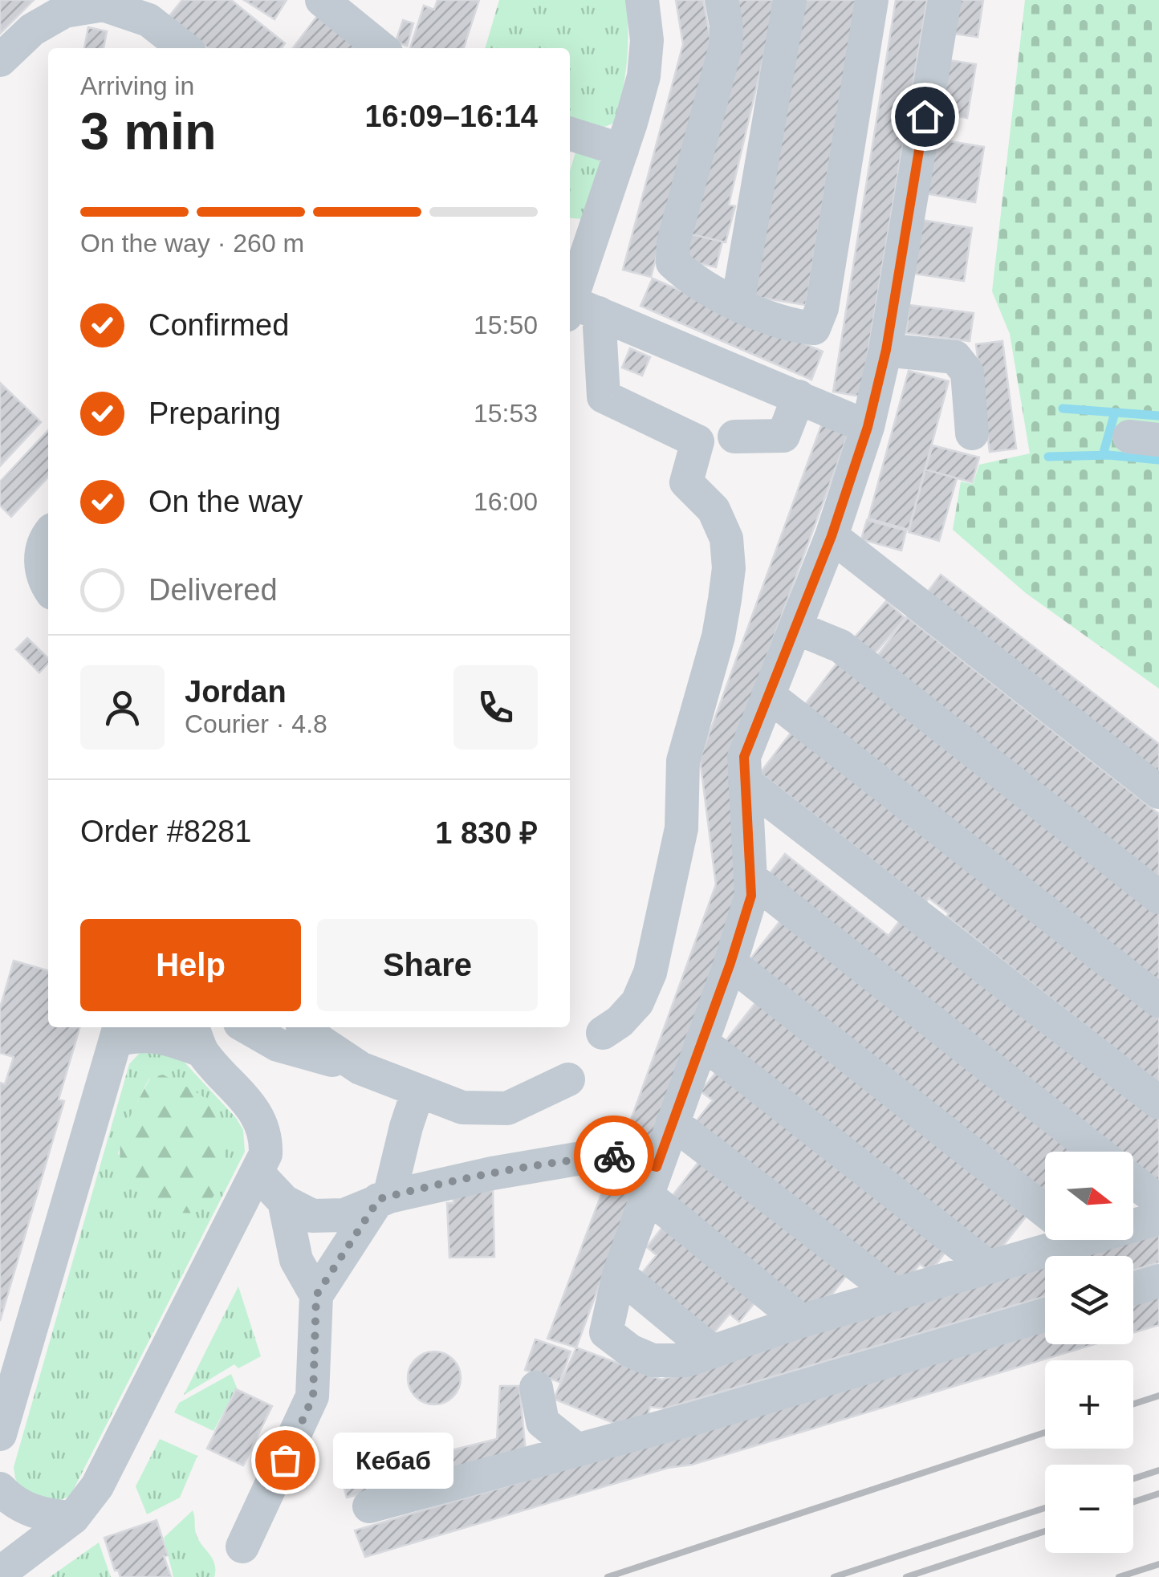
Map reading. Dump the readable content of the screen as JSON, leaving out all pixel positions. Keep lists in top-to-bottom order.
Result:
{
  "places": ["Кебаб"],
  "north": "right",
  "page": {
    "heading": ["3 min", "Arriving in", "16:09–16:14"],
    "panel": [
      "Jordan",
      "Courier · 4.8",
      "Order #8281",
      "1 830 ₽"
    ],
    "bar": "On the way · 260 m",
    "list": [
      ["Confirmed", "15:50"],
      ["Preparing", "15:53"],
      ["On the way", "16:00"],
      "Delivered"
    ],
    "buttons": ["Help", "Share"],
    "map_buttons": ["+", "−"],
    "bubble": "Кебаб"
  }
}
